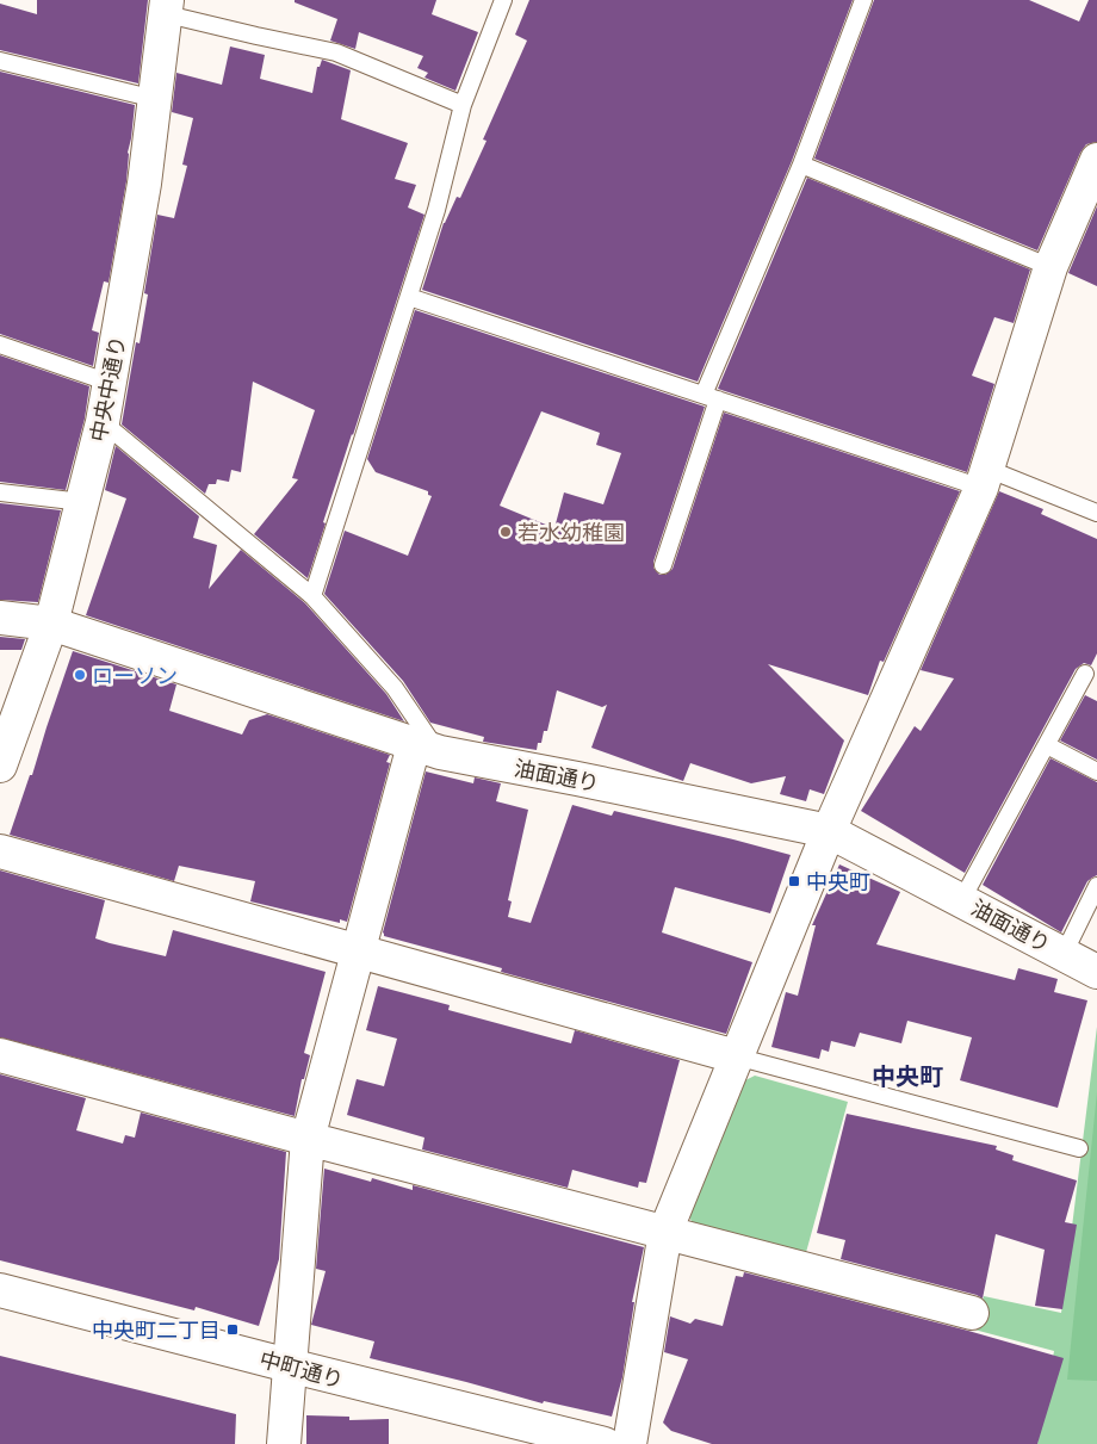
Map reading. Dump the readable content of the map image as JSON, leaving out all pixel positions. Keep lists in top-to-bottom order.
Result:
{
  "streets": {
    "street": ["中央中通り", "油面通り", "中町通り"]
  },
  "crossings": [
    ["中央中通り", "油面通り"]
  ],
  "districts": ["中央町"],
  "places": {
    "other": ["若水幼稚園", "ローソン"],
    "transit": ["中央町", "中央町二丁目"]
  }
}
